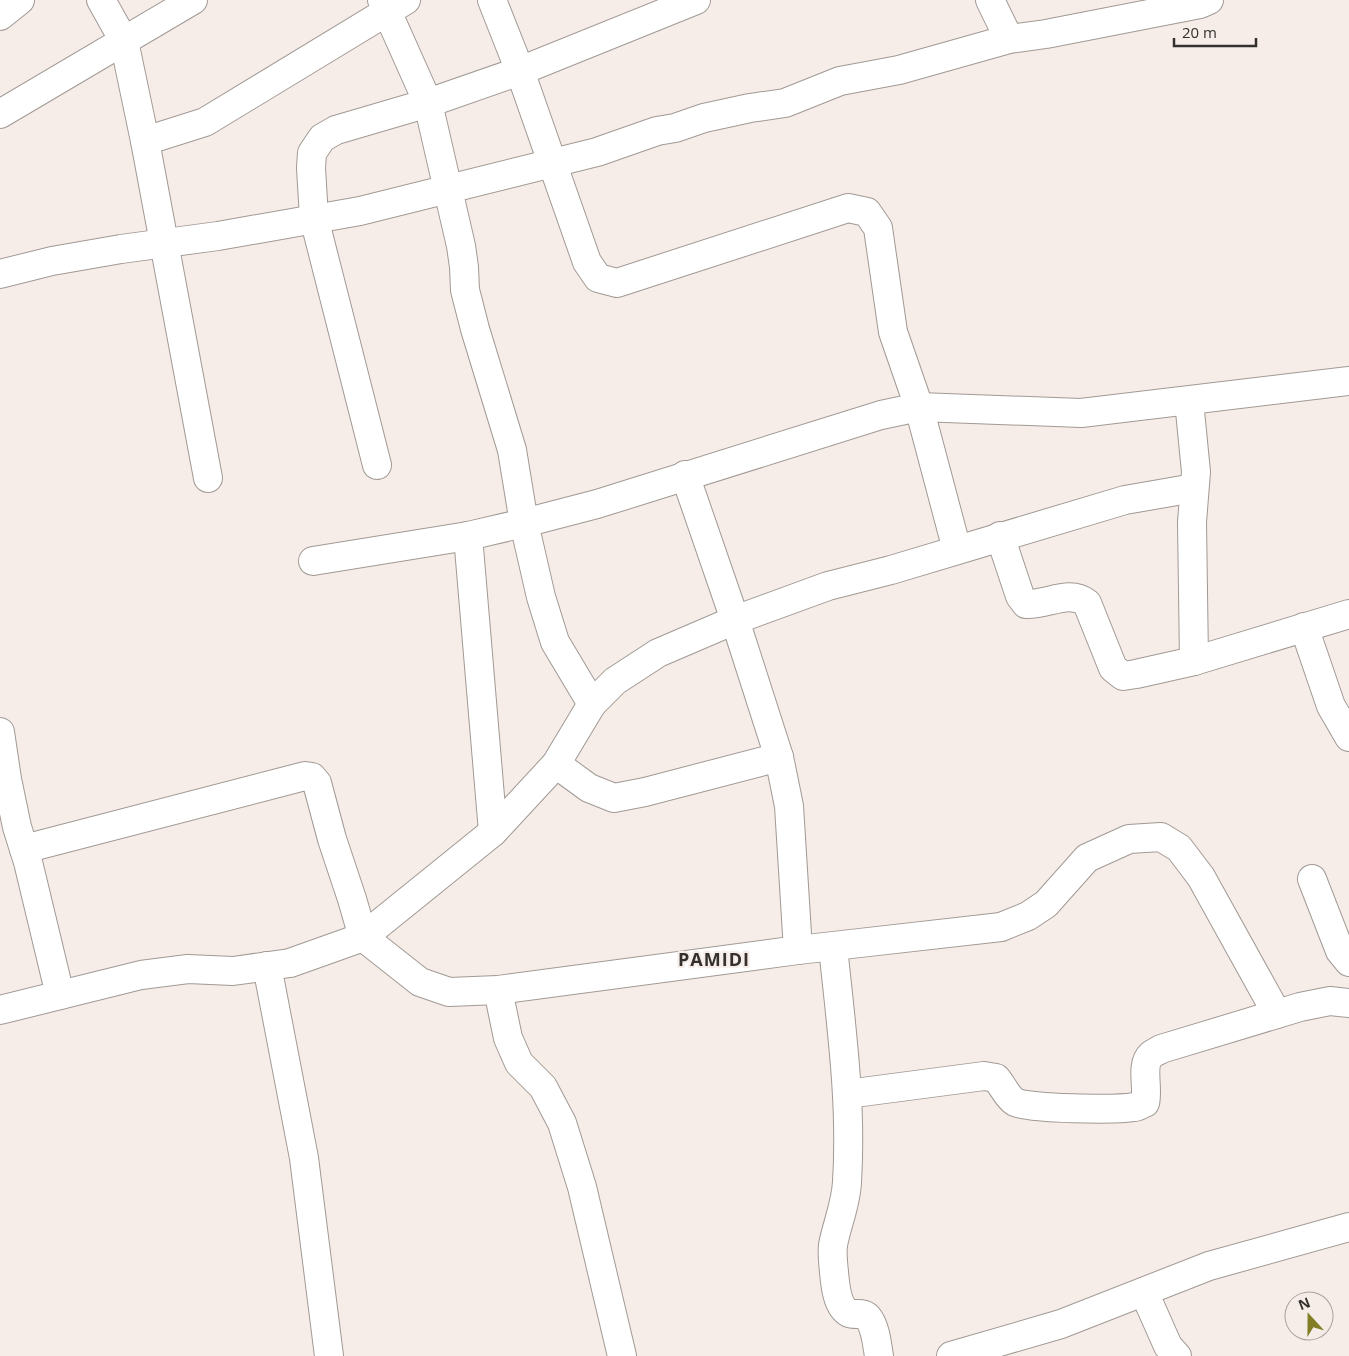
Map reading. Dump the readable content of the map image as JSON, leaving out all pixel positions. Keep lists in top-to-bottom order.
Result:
{
  "districts": ["PAMIDI"],
  "scale_bar": "20 m",
  "north": "top"
}
